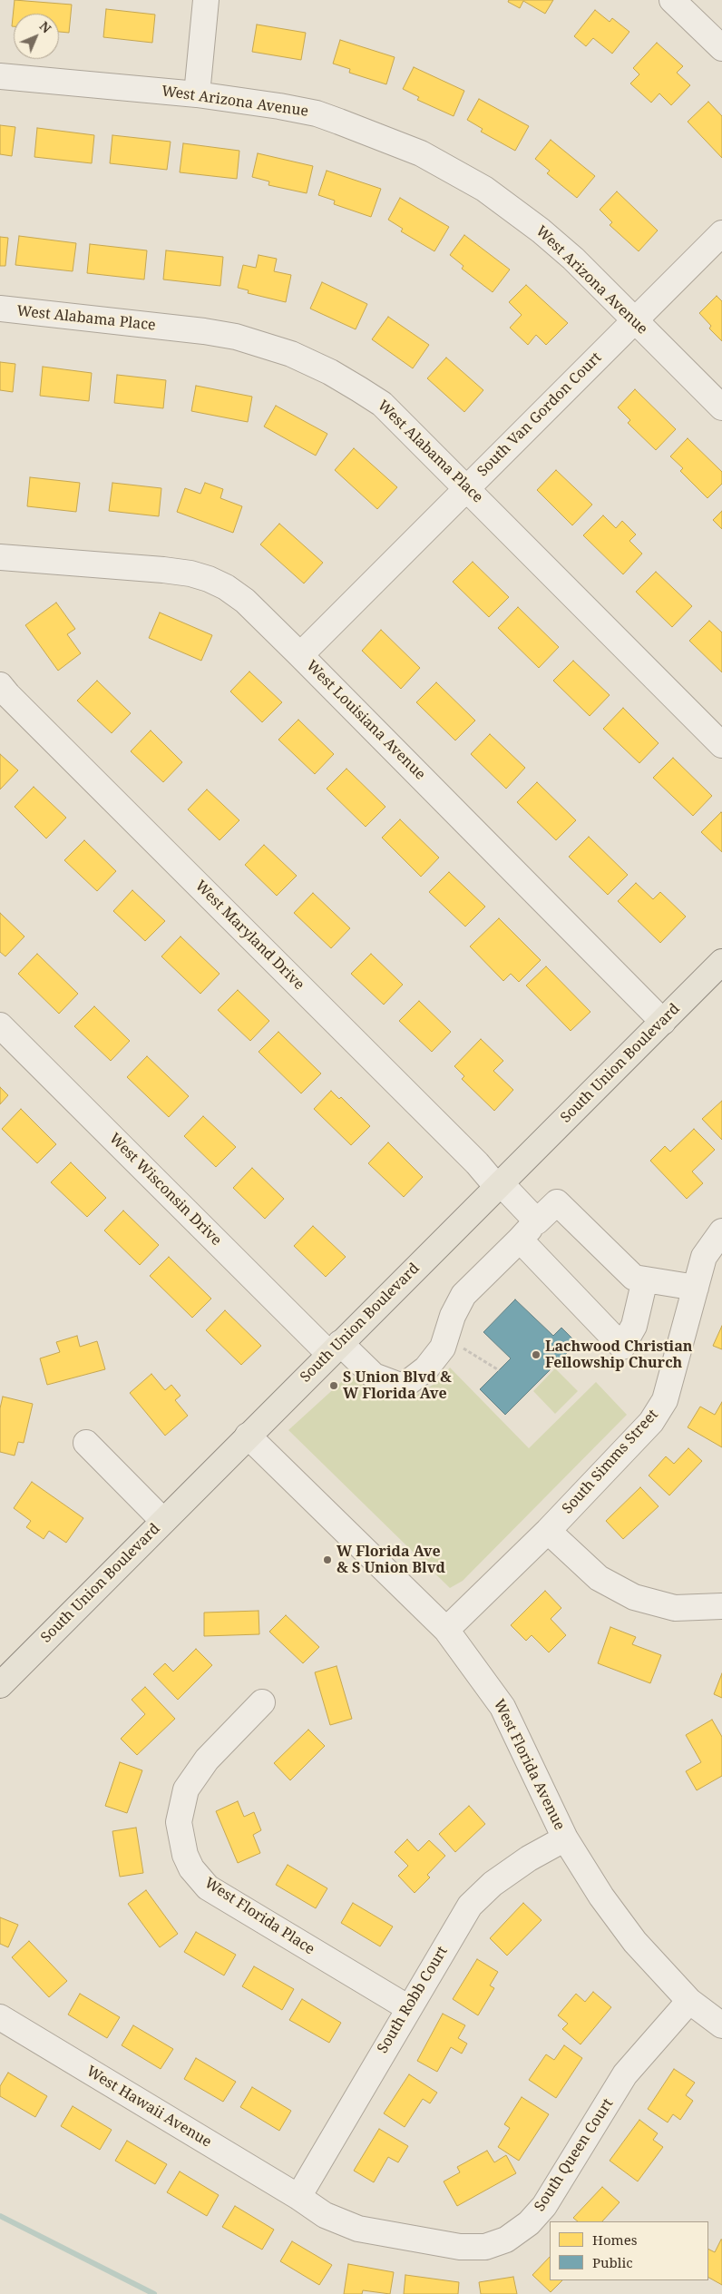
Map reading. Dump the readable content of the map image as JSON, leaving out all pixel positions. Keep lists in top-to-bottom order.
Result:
{
  "streets": {
    "main road": ["South Union Boulevard"],
    "street": [
      "West Arizona Avenue",
      "West Alabama Place",
      "South Van Gordon Court",
      "West Louisiana Avenue",
      "West Maryland Drive",
      "West Wisconsin Drive",
      "South Simms Street",
      "West Florida Avenue",
      "West Florida Place",
      "South Robb Court",
      "West Hawaii Avenue",
      "South Queen Court"
    ]
  },
  "crossings": [
    ["West Arizona Avenue", "South Van Gordon Court"],
    ["West Alabama Place", "South Van Gordon Court"],
    ["South Van Gordon Court", "West Louisiana Avenue"],
    ["West Louisiana Avenue", "South Union Boulevard"],
    ["West Maryland Drive", "South Union Boulevard"],
    ["South Union Boulevard", "West Wisconsin Drive"],
    ["South Union Boulevard", "West Florida Avenue"],
    ["South Simms Street", "West Florida Avenue"],
    ["West Florida Avenue", "South Robb Court"],
    ["West Florida Avenue", "South Queen Court"],
    ["West Florida Place", "South Robb Court"],
    ["South Robb Court", "West Hawaii Avenue"],
    ["South Robb Court", "South Queen Court"],
    ["West Hawaii Avenue", "South Queen Court"]
  ],
  "places": ["Lachwood Christian Fellowship Church", "S Union Blvd & W Florida Ave", "W Florida Ave & S Union Blvd"],
  "legend": ["Homes", "Public"],
  "north": "top right"
}
